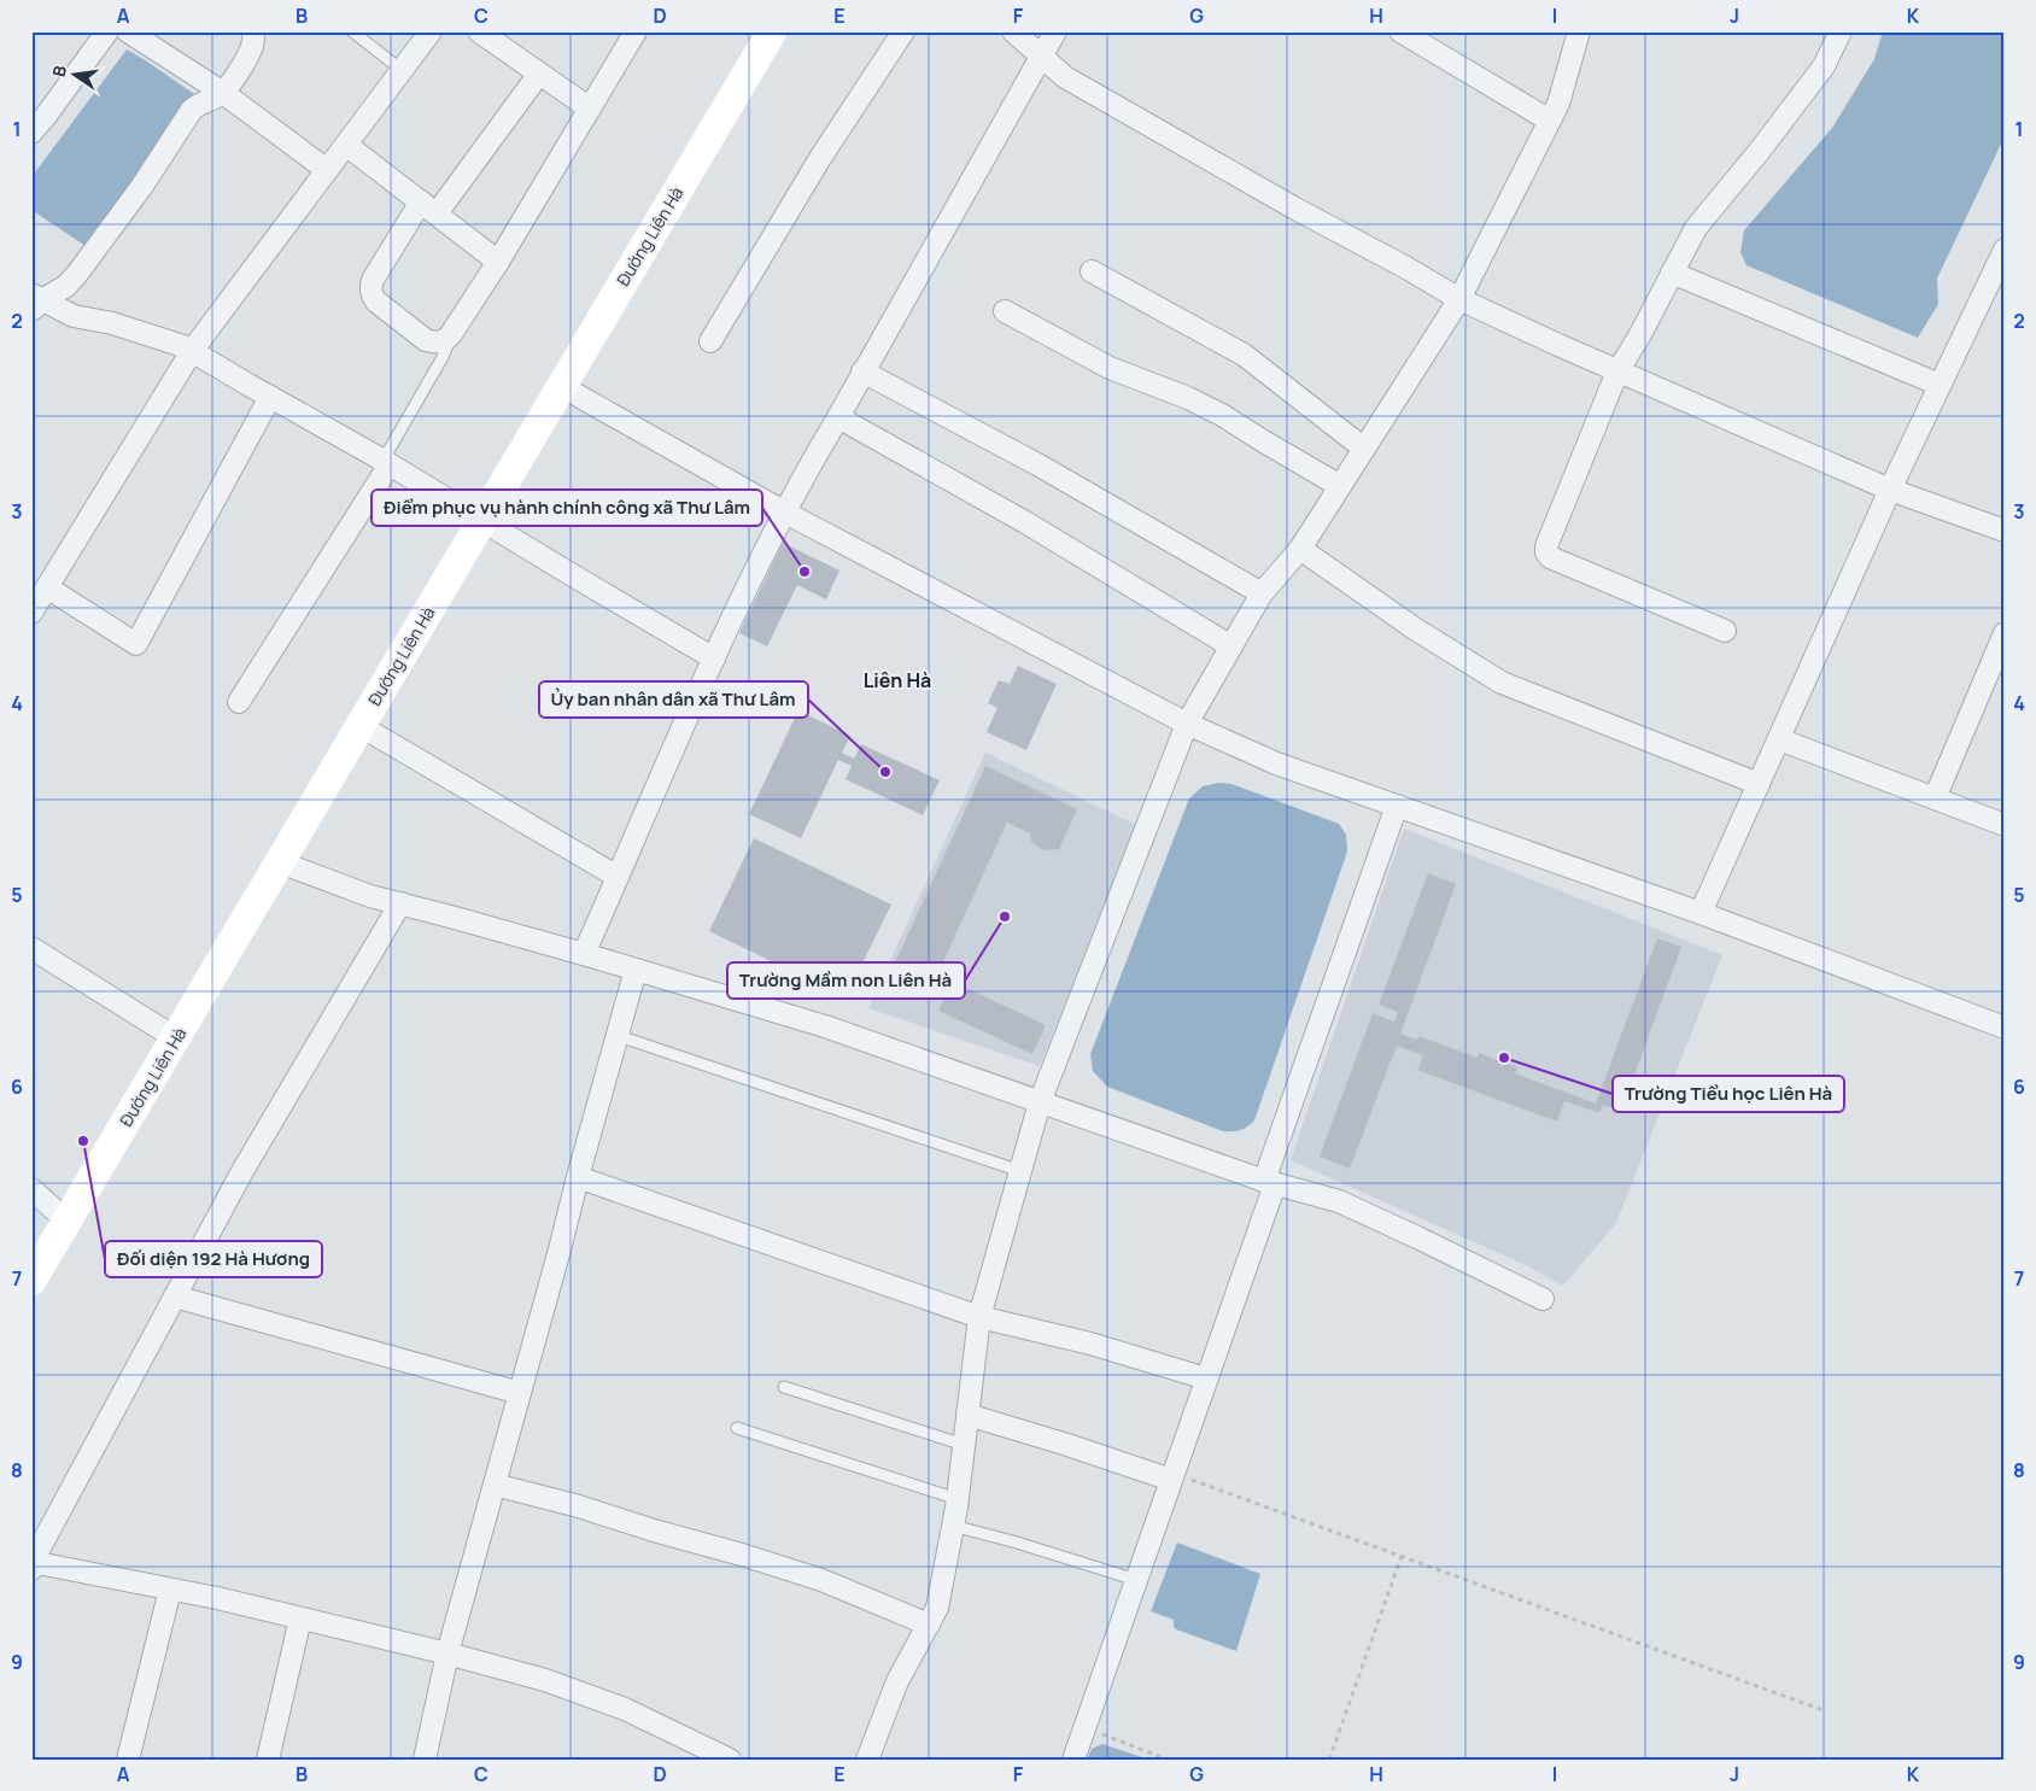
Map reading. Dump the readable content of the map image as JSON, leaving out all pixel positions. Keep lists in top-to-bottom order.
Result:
{
  "streets": {
    "main road": ["Đường Liên Hà"]
  },
  "districts": ["Liên Hà"],
  "places": [
    "Điểm phục vụ hành chính công xã Thư Lâm",
    "Ủy ban nhân dân xã Thư Lâm",
    "Trường Mầm non Liên Hà",
    "Trường Tiểu học Liên Hà",
    "Đối diện 192 Hà Hương"
  ],
  "north": "left",
  "grid": {
    "columns": [
      "A",
      "B",
      "C",
      "D",
      "E",
      "F",
      "G",
      "H",
      "I",
      "J",
      "K"
    ],
    "rows": [
      "1",
      "2",
      "3",
      "4",
      "5",
      "6",
      "7",
      "8",
      "9"
    ]
  }
}
